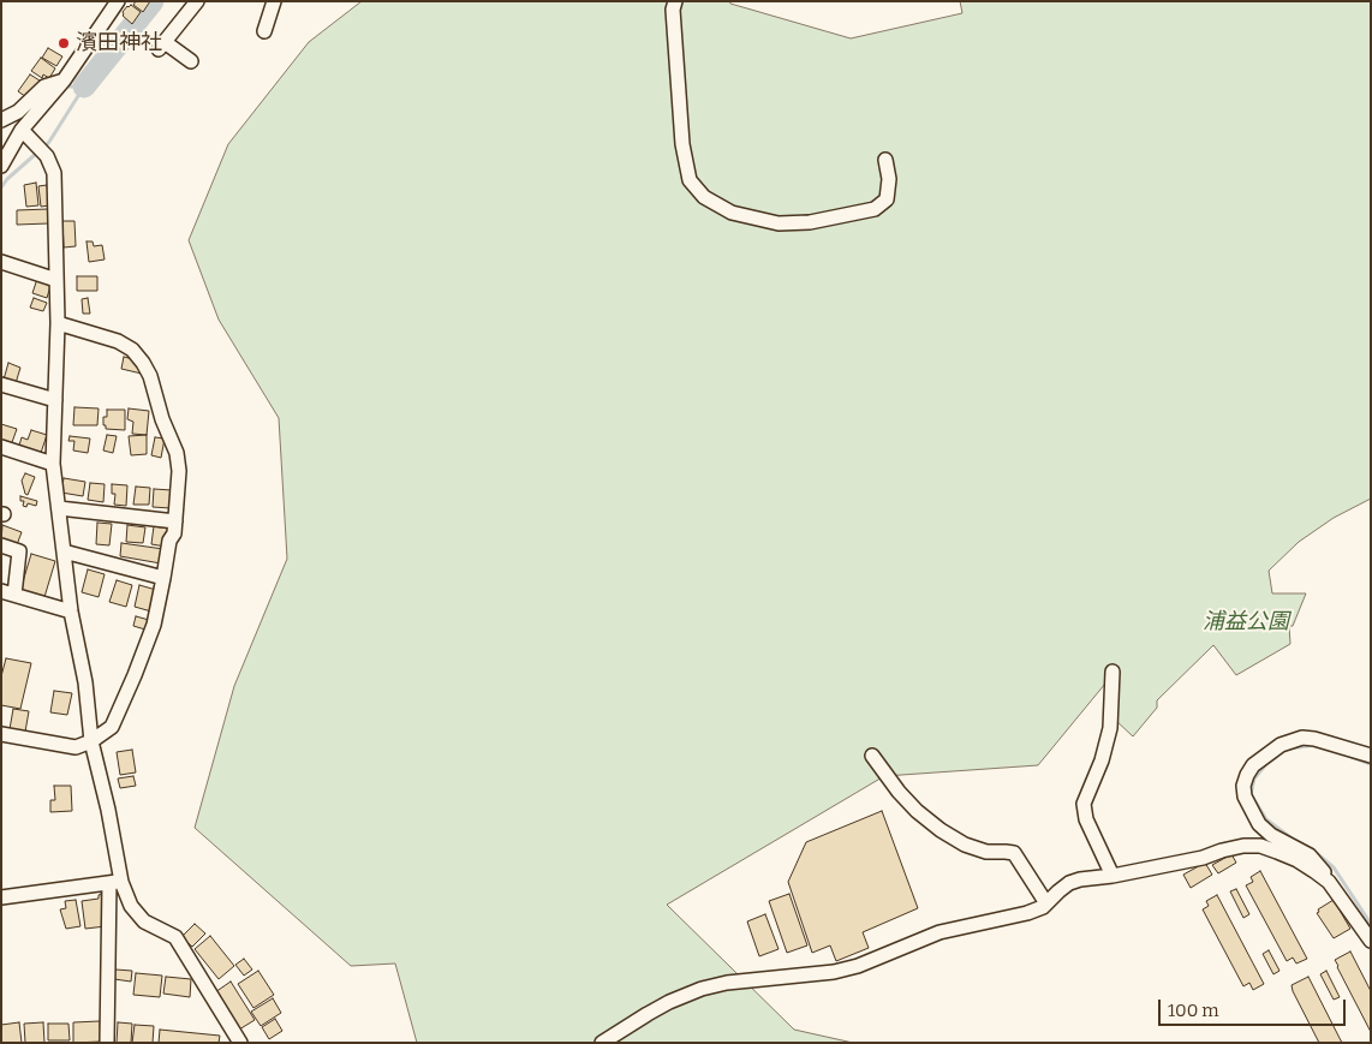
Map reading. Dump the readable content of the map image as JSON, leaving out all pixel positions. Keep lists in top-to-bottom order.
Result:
{
  "parks": ["浦益公園"],
  "places": ["濱田神社"],
  "scale_bar": "100 m"
}
